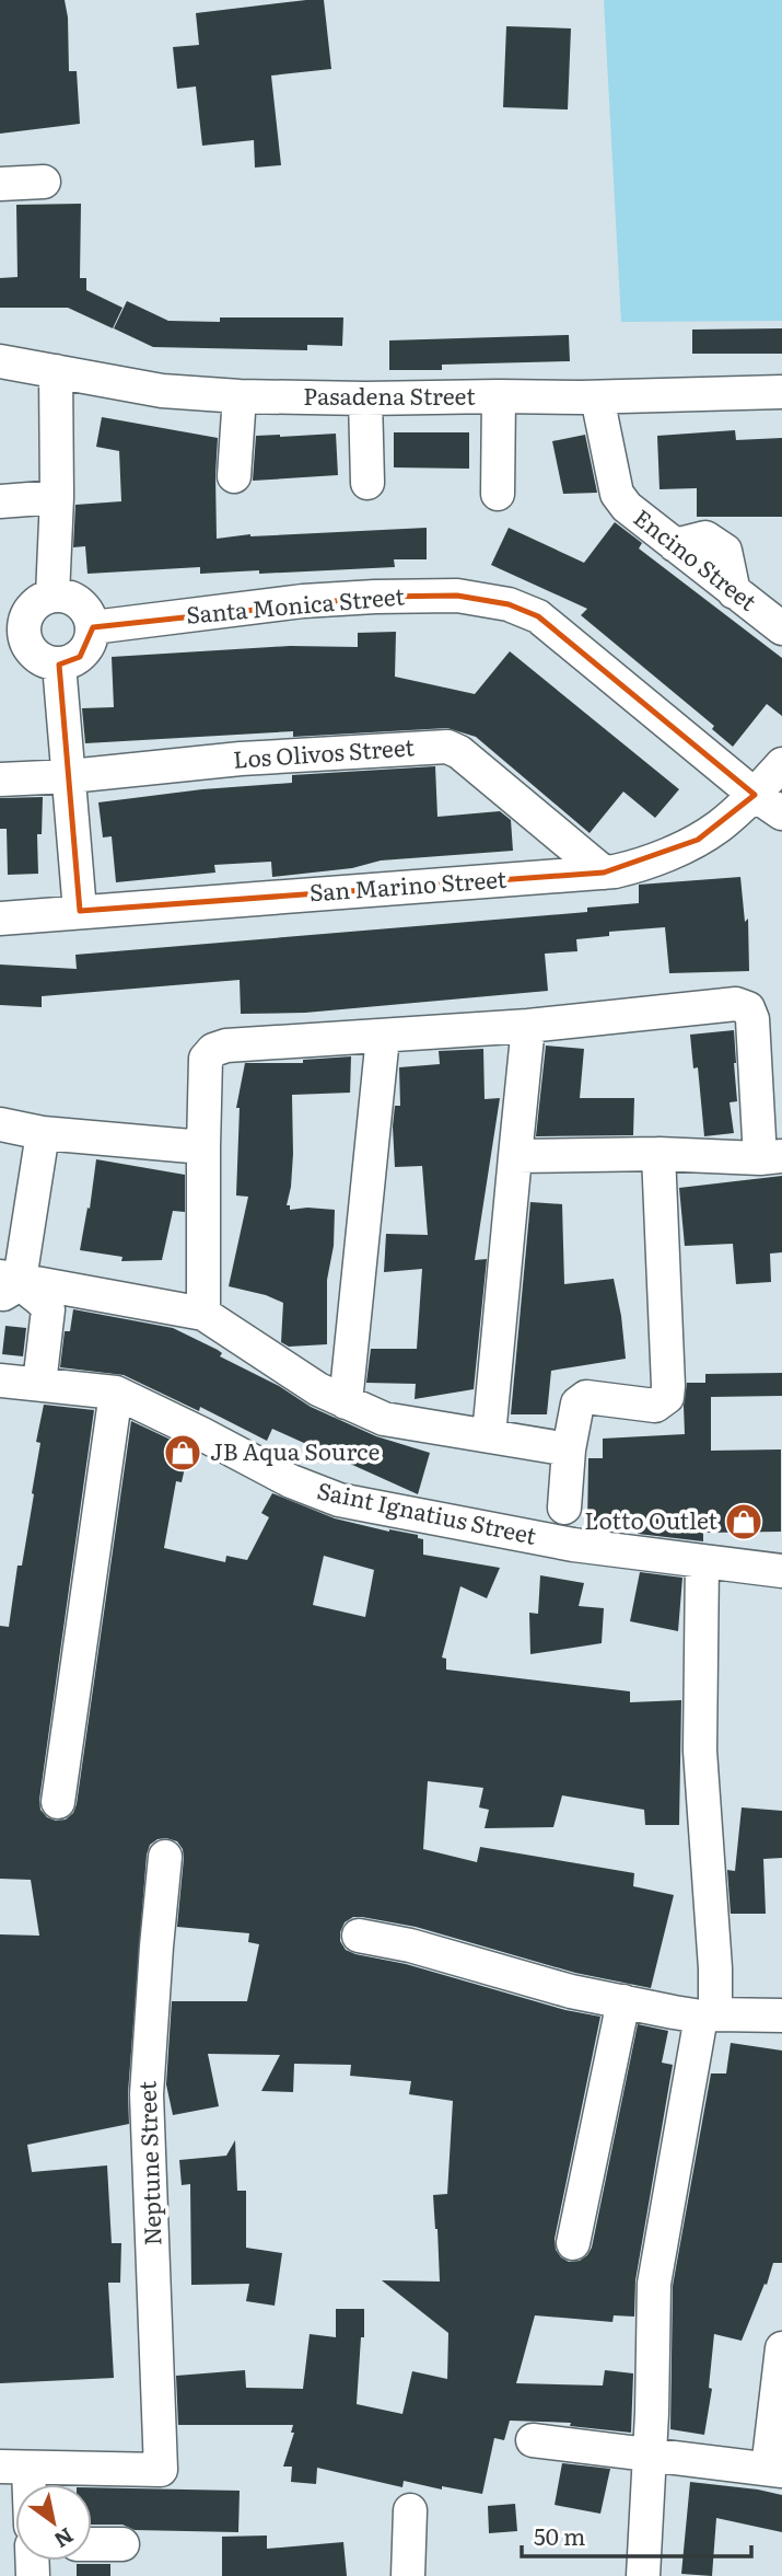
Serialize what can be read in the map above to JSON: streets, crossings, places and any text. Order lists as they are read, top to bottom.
{
  "streets": {
    "street": [
      "Pasadena Street",
      "Encino Street",
      "Santa Monica Street",
      "Los Olivos Street",
      "San Marino Street",
      "Saint Ignatius Street",
      "Neptune Street"
    ]
  },
  "crossings": [
    ["Pasadena Street", "Encino Street"],
    ["Santa Monica Street", "San Marino Street"],
    ["Los Olivos Street", "San Marino Street"]
  ],
  "places": {
    "shop": ["JB Aqua Source", "Lotto Outlet"]
  },
  "scale_bar": "50 m",
  "north": "bottom right"
}
